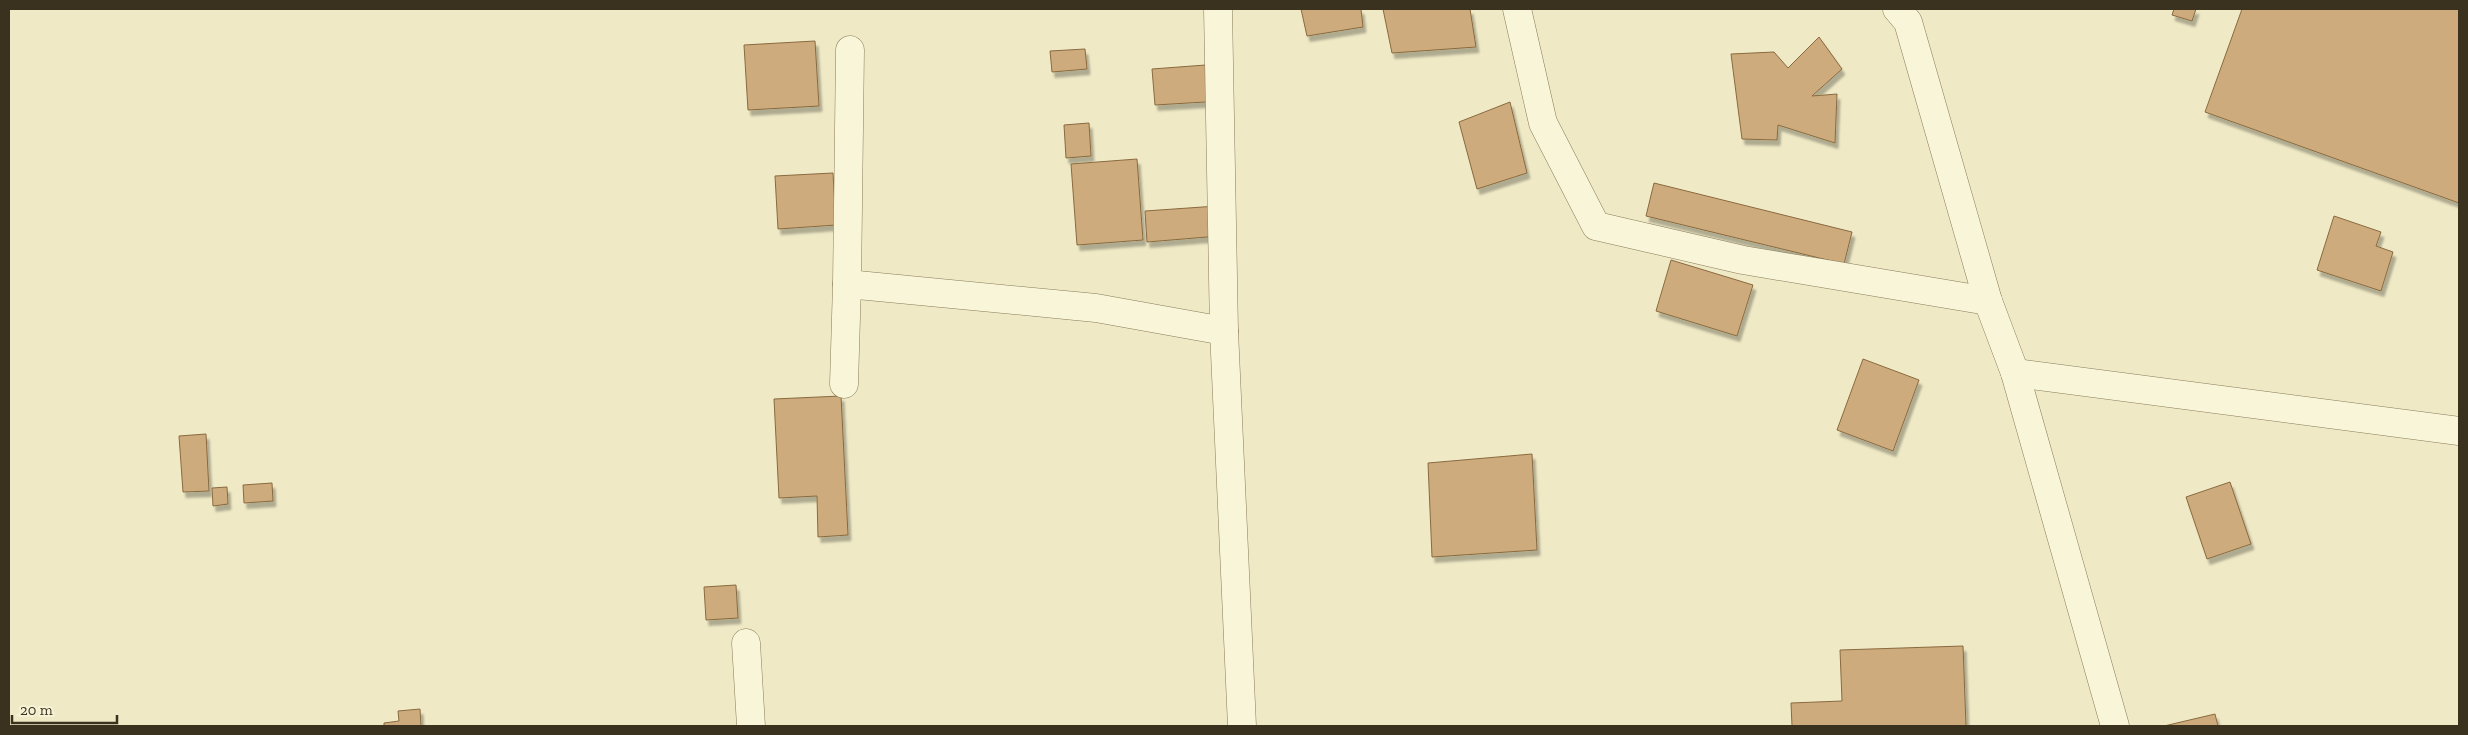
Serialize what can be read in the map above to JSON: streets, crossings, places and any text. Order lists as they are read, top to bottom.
{
  "scale_bar": "20 m"
}
